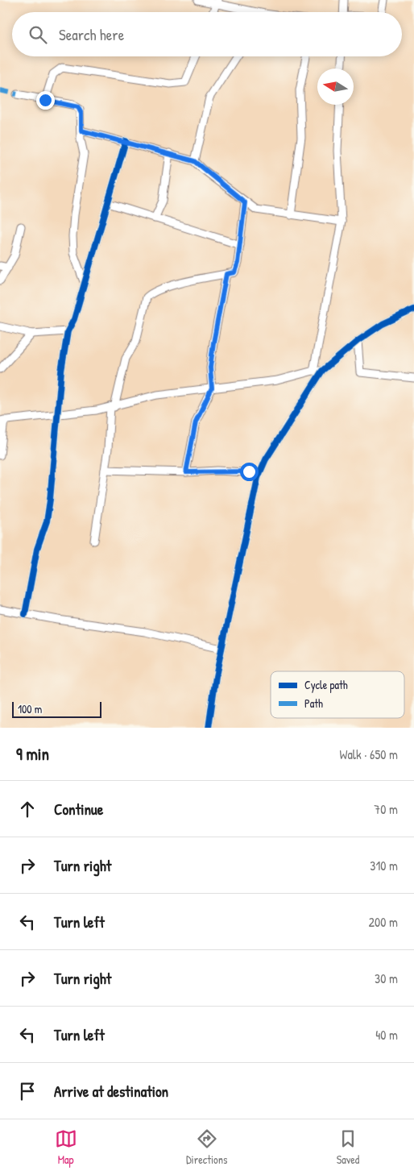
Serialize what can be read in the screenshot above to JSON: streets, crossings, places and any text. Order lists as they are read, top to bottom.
{
  "legend": ["Cycle path", "Path"],
  "scale_bar": "100 m",
  "north": "left",
  "page": {
    "search": "Search here",
    "scale": "100 m",
    "heading": ["9 min", "Walk · 650 m"],
    "list": [
      ["Continue", "70 m"],
      ["Turn right", "310 m"],
      ["Turn left", "200 m"],
      ["Turn right", "30 m"],
      ["Turn left", "40 m"],
      "Arrive at destination"
    ],
    "nav": ["Map", "Directions", "Saved"]
  }
}
